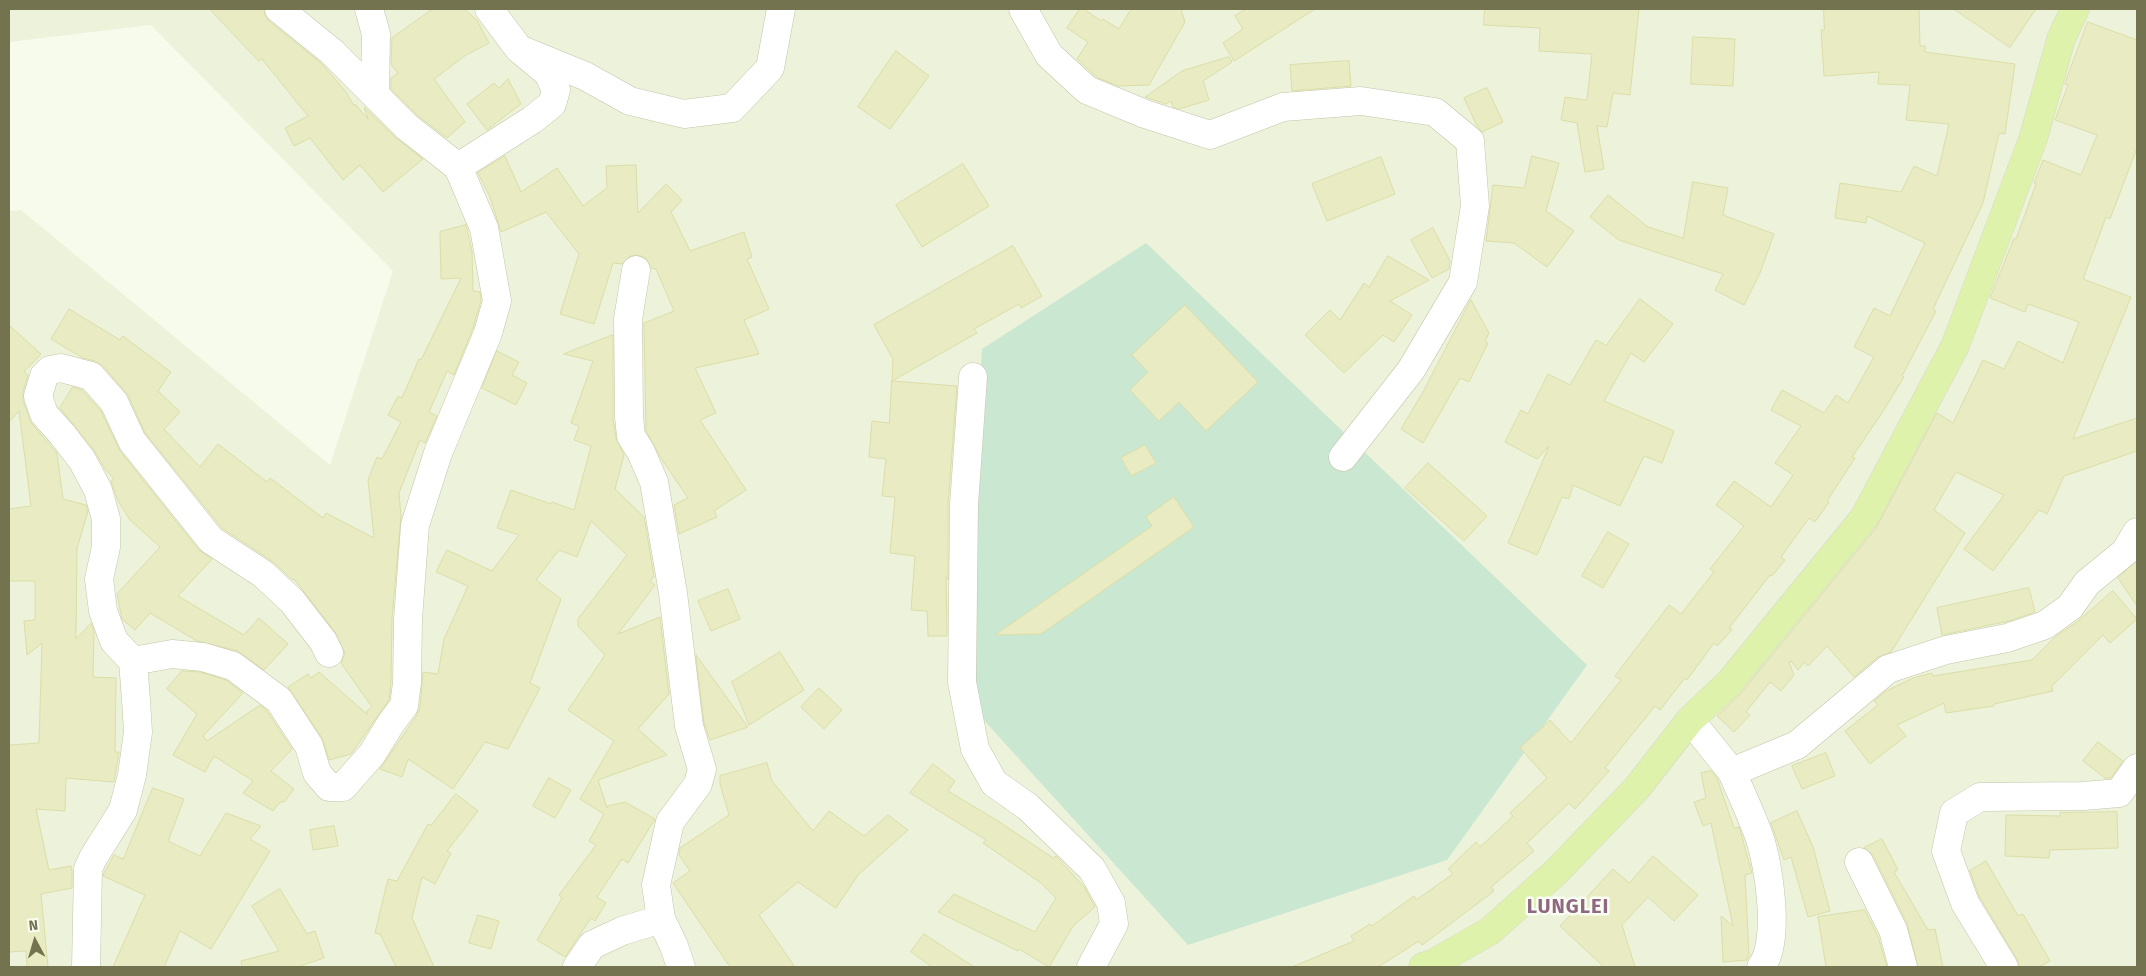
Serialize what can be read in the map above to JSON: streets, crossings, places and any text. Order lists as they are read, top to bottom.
{
  "districts": ["LUNGLEI"],
  "north": "top"
}
